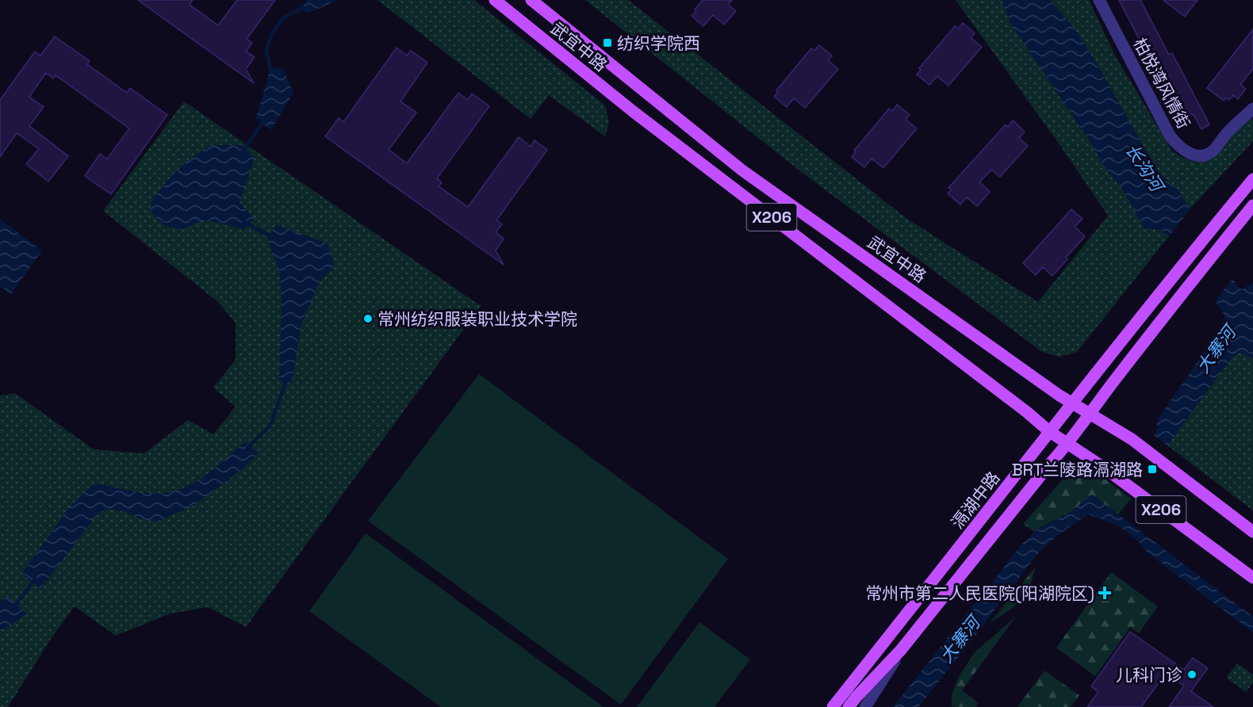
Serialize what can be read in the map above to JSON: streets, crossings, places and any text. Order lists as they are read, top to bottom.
{
  "streets": {
    "main road": ["武宜中路", "X206", "滆湖中路"],
    "street": ["柏悦湾风情街"]
  },
  "crossings": [
    ["武宜中路", "X206"],
    ["武宜中路", "滆湖中路"],
    ["X206", "滆湖中路"]
  ],
  "water": ["长沟河", "大寨河"],
  "places": {
    "transit": ["纺织学院西", "BRT兰陵路滆湖路"],
    "other": ["常州纺织服装职业技术学院", "儿科门诊"],
    "health": ["常州市第二人民医院(阳湖院区)"]
  }
}
